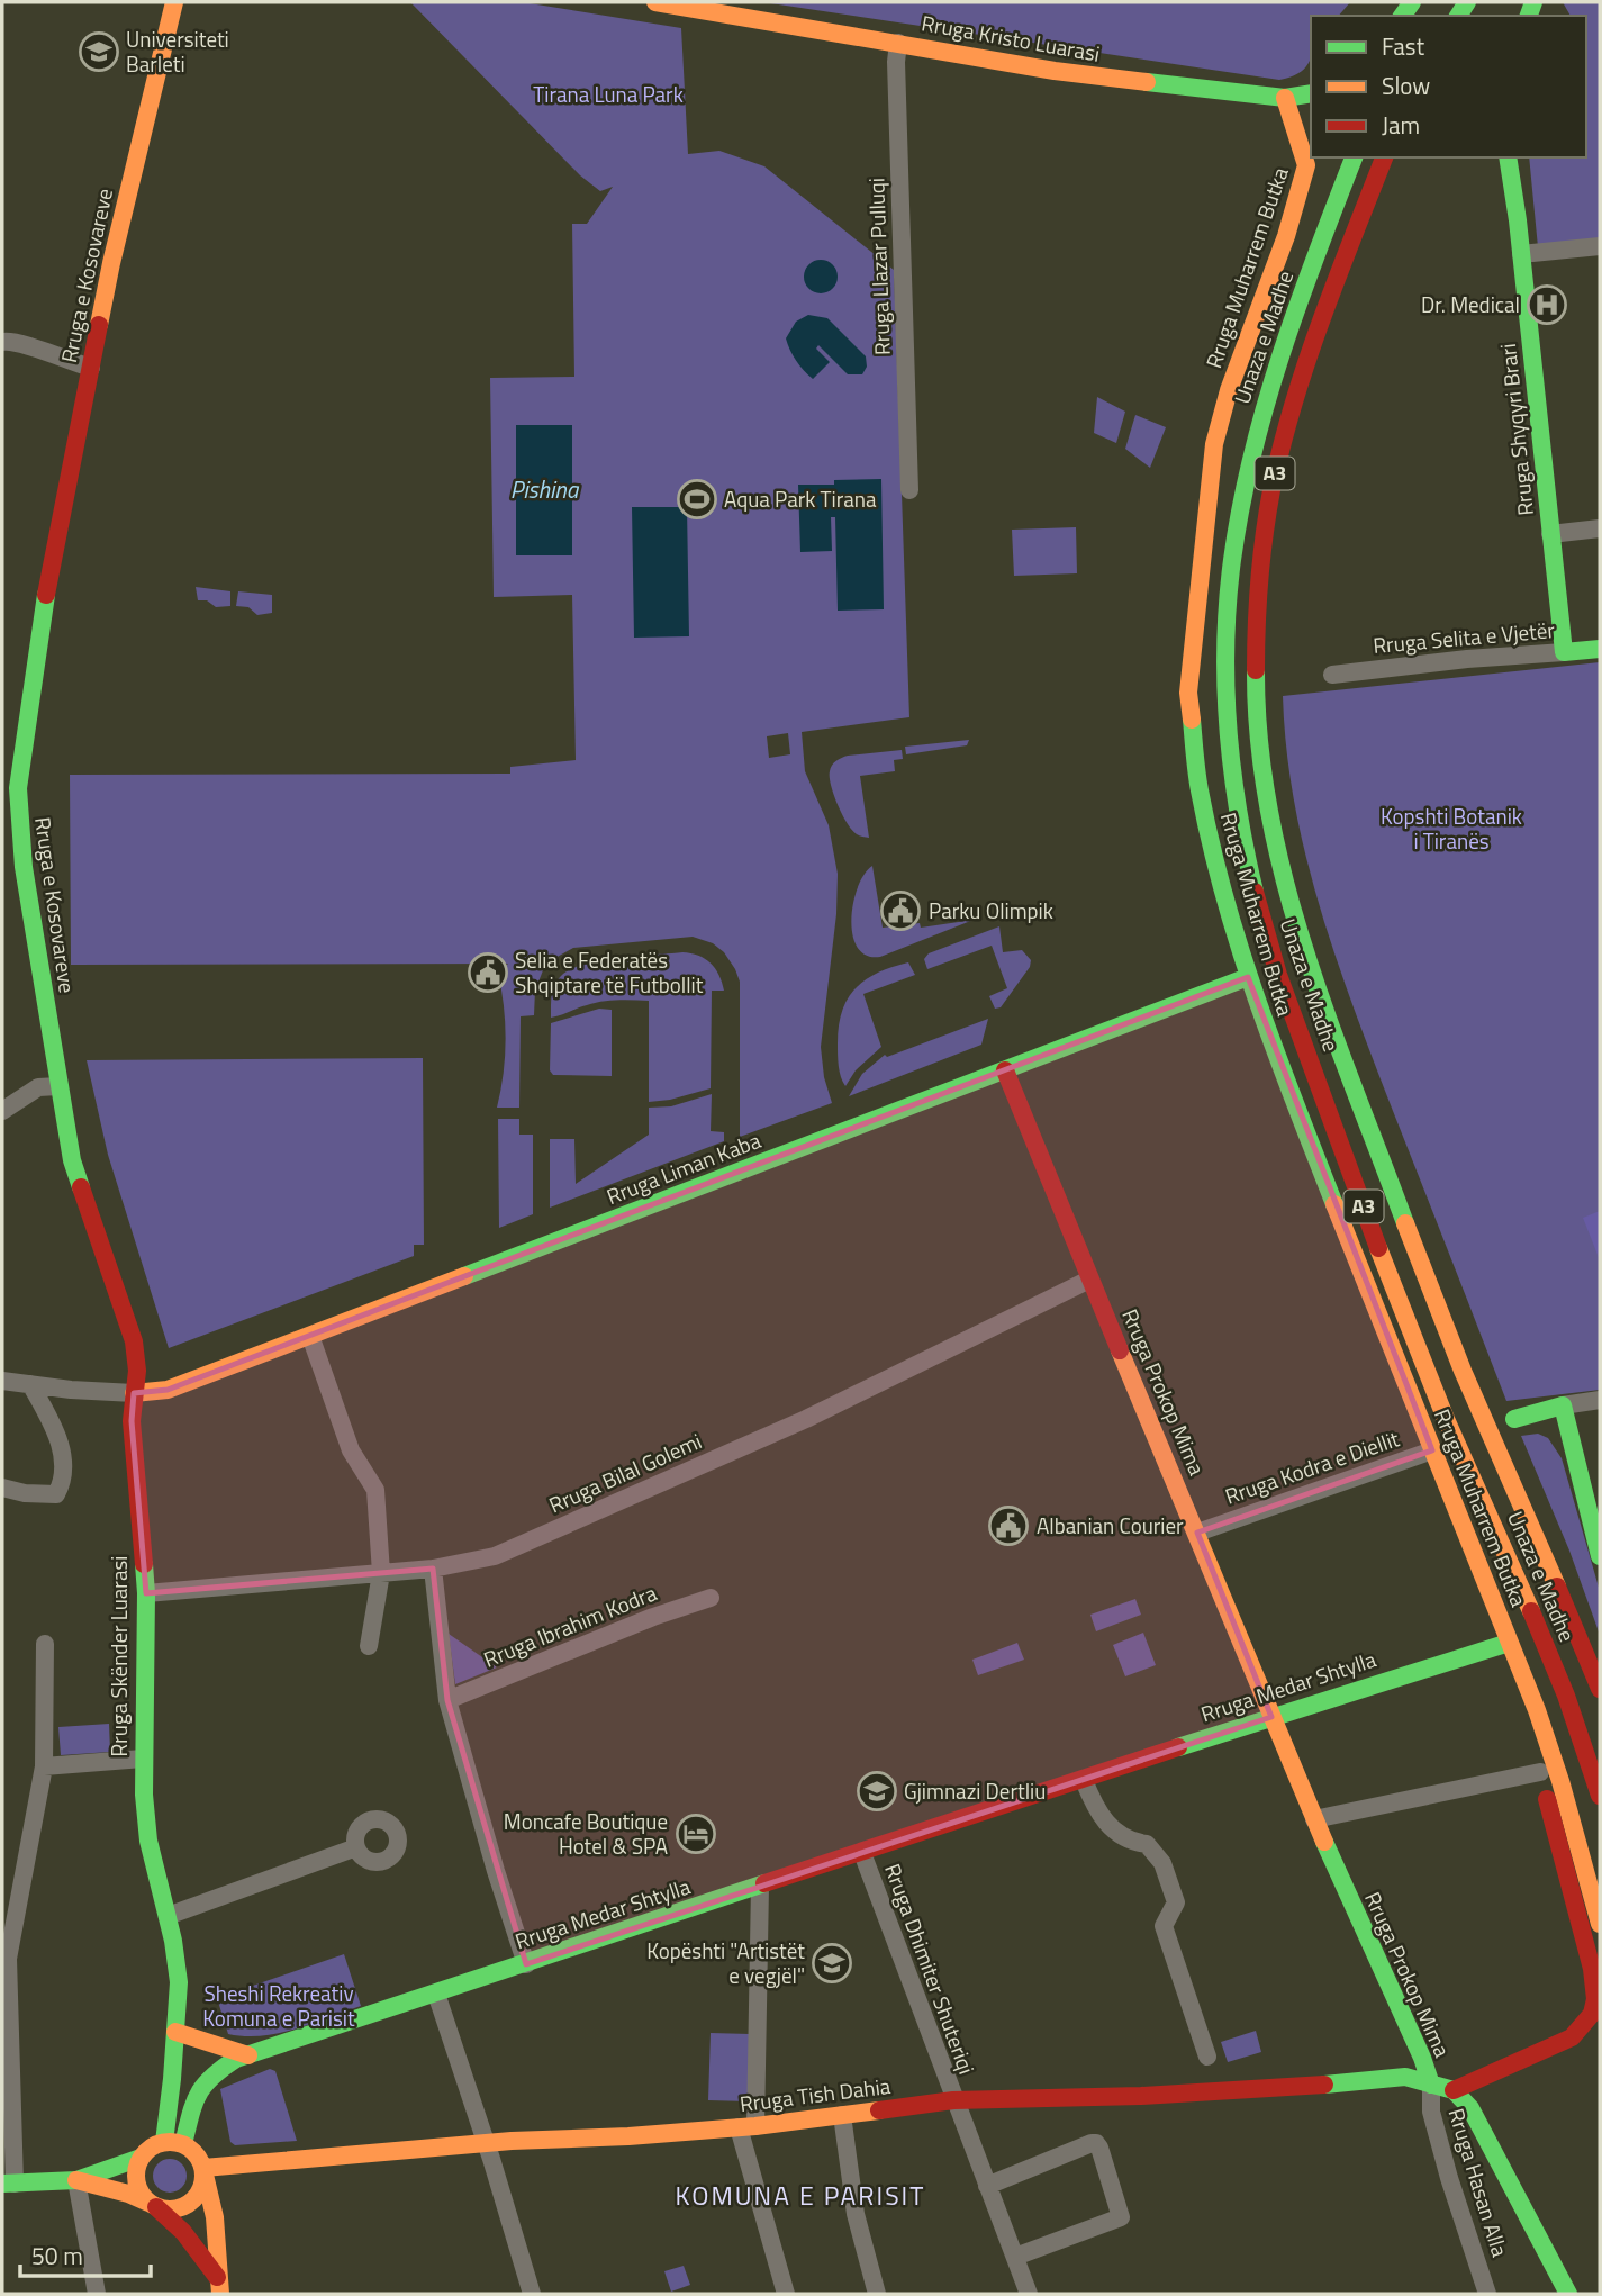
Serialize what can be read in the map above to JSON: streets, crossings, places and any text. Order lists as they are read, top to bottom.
{
  "streets": {
    "main road": [
      "Rruga Kristo Luarasi",
      "Rruga Muharrem Butka",
      "Rruga e Kosovareve",
      "Unaza e Madhe",
      "Rruga Shyqyri Brari",
      "A3",
      "Rruga Selita e Vjetër",
      "Rruga Liman Kaba",
      "Rruga Prokop Mima",
      "Rruga Skënder Luarasi",
      "Rruga Medar Shtylla",
      "Rruga Tish Dahia"
    ],
    "street": [
      "Rruga Llazar Pulluqi",
      "Rruga Kodra e Diellit",
      "Rruga Bilal Golemi",
      "Rruga Ibrahim Kodra",
      "Rruga Dhimiter Shuteriqi",
      "Rruga Hasan Alla"
    ]
  },
  "crossings": [
    ["Rruga Kristo Luarasi", "Rruga Llazar Pulluqi"],
    ["Rruga Kristo Luarasi", "Rruga Muharrem Butka"],
    ["Rruga Muharrem Butka", "Rruga Liman Kaba"],
    ["Rruga Muharrem Butka", "Rruga Kodra e Diellit"],
    ["Rruga Muharrem Butka", "Rruga Medar Shtylla"],
    ["Rruga e Kosovareve", "Rruga Liman Kaba"],
    ["Rruga e Kosovareve", "Rruga Skënder Luarasi"],
    ["Rruga Shyqyri Brari", "Rruga Selita e Vjetër"],
    ["Rruga Liman Kaba", "Rruga Prokop Mima"],
    ["Rruga Liman Kaba", "Rruga Skënder Luarasi"],
    ["Rruga Prokop Mima", "Rruga Kodra e Diellit"],
    ["Rruga Prokop Mima", "Rruga Bilal Golemi"],
    ["Rruga Prokop Mima", "Rruga Medar Shtylla"],
    ["Rruga Prokop Mima", "Rruga Tish Dahia"],
    ["Rruga Prokop Mima", "Rruga Hasan Alla"],
    ["Rruga Bilal Golemi", "Rruga Skënder Luarasi"],
    ["Rruga Skënder Luarasi", "Rruga Medar Shtylla"],
    ["Rruga Skënder Luarasi", "Rruga Tish Dahia"],
    ["Rruga Medar Shtylla", "Rruga Dhimiter Shuteriqi"],
    ["Rruga Medar Shtylla", "Rruga Tish Dahia"],
    ["Rruga Dhimiter Shuteriqi", "Rruga Tish Dahia"],
    ["Rruga Tish Dahia", "Rruga Hasan Alla"]
  ],
  "districts": ["KOMUNA E PARISIT"],
  "water": ["Pishina"],
  "parks": ["Tirana Luna Park", "Kopshti Botanik i Tiranës", "Sheshi Rekreativ Komuna e Parisit"],
  "places": {
    "school or university": ["Universiteti Barleti", "Gjimnazi Dertliu", "Kopështi \"Artistët e vegjël\""],
    "hospital": ["Dr. Medical"],
    "sports": ["Aqua Park Tirana"],
    "public building": ["Parku Olimpik", "Selia e Federatës Shqiptare të Futbollit", "Albanian Courier"],
    "hotel": ["Moncafe Boutique Hotel & SPA"]
  },
  "legend": ["Fast", "Slow", "Jam"],
  "scale_bar": "50 m"
}
